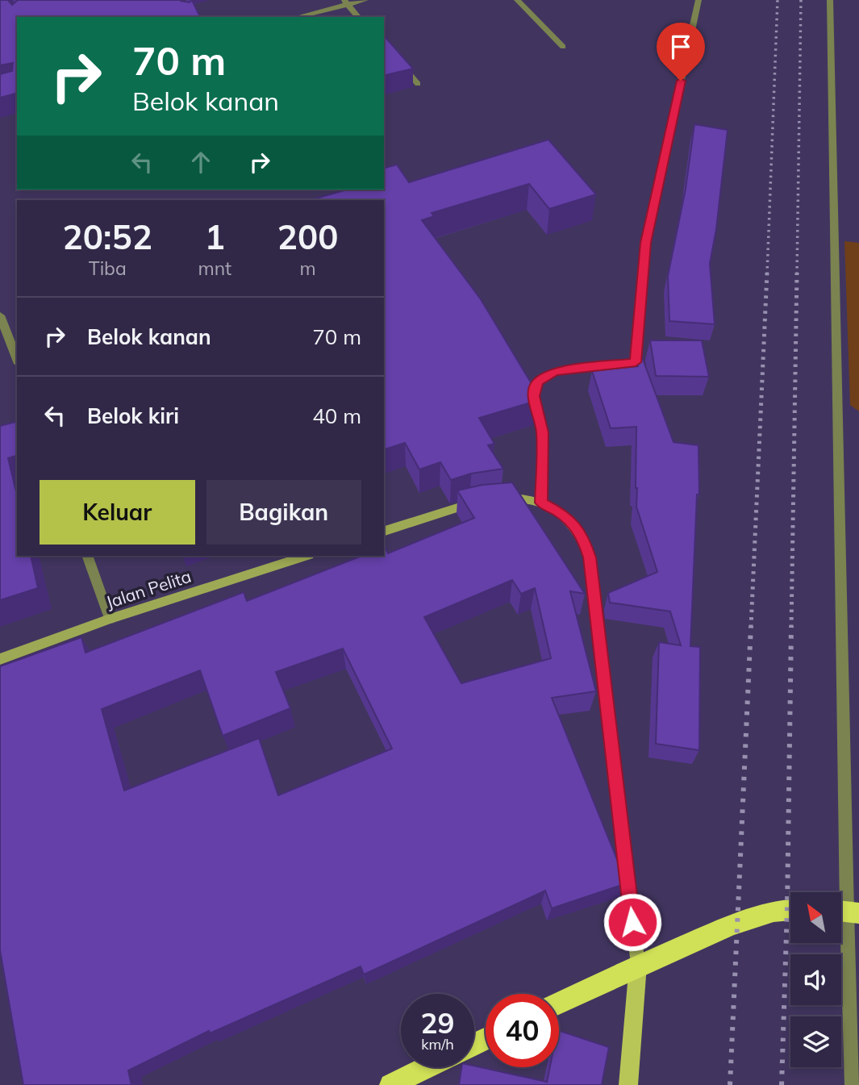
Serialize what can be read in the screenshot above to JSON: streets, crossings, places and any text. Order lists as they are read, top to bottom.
{
  "streets": {
    "street": ["Jalan Pelita"]
  },
  "north": "top left",
  "page": {
    "turn": ["70 m", "Belok kanan"],
    "eta": [
      "20:52",
      "Tiba",
      "1",
      "mnt",
      "200",
      "m"
    ],
    "list": [
      {
        "name": "Belok kanan",
        "value": "70 m"
      },
      {
        "name": "Belok kiri",
        "value": "40 m"
      }
    ],
    "buttons": ["Keluar", "Bagikan"],
    "speed": "29 km/h",
    "limit": "40"
  }
}
